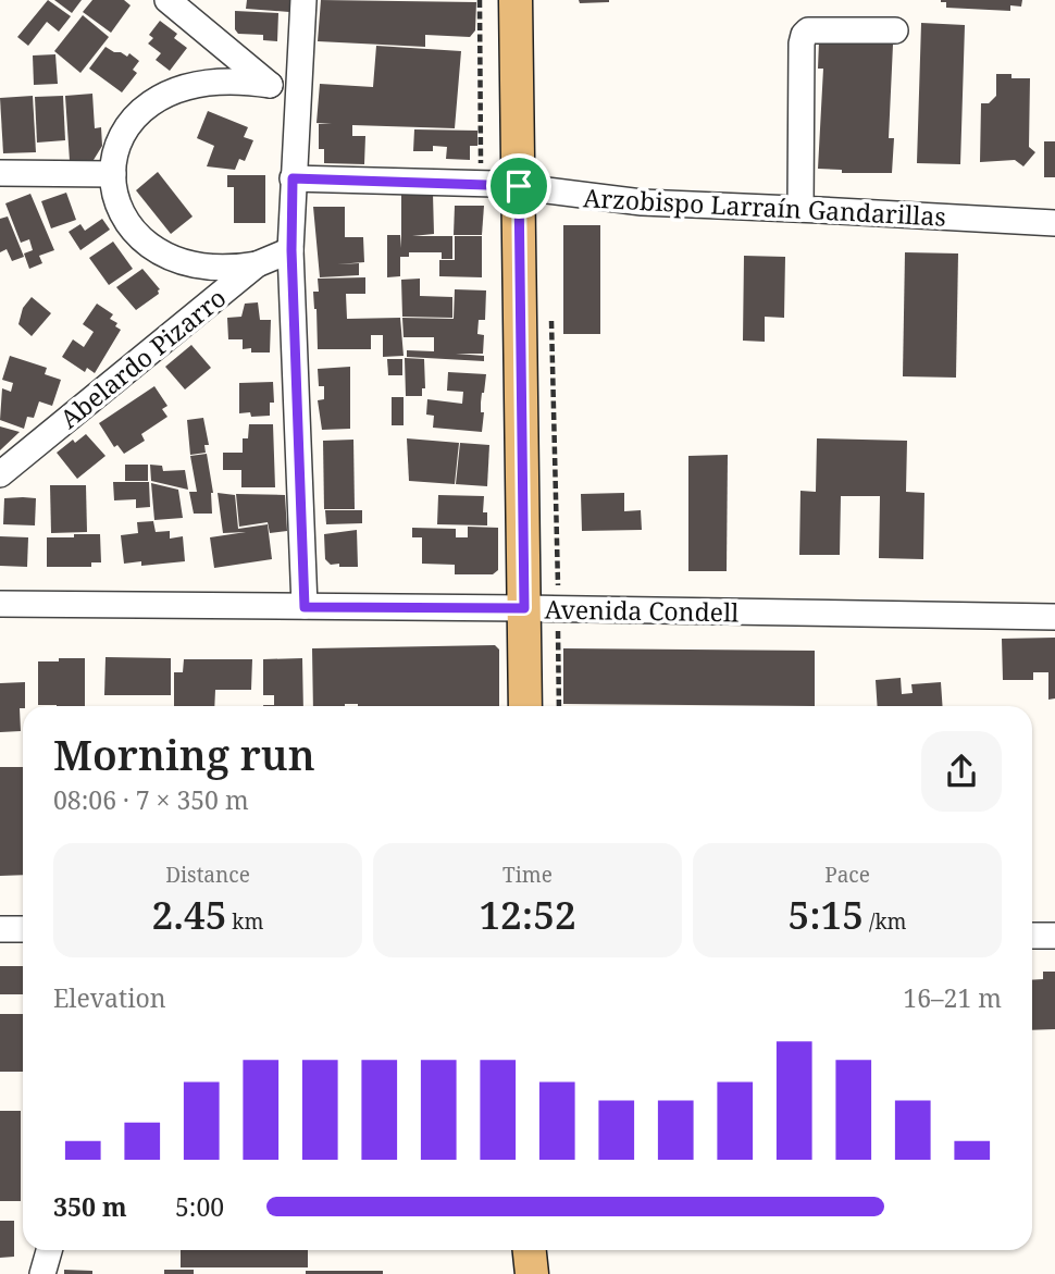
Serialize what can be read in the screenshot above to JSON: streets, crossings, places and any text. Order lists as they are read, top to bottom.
{
  "streets": {
    "street": ["Arzobispo Larraín Gandarillas", "Abelardo Pizarro", "Avenida Condell"]
  },
  "crossings": [
    ["Arzobispo Larraín Gandarillas", "Abelardo Pizarro"]
  ],
  "page": {
    "heading": ["Morning run", "08:06 · 7 × 350 m"],
    "stats": [
      ["Distance", "2.45 km"],
      ["Time", "12:52"],
      ["Pace", "5:15 /km"]
    ],
    "chart": ["Elevation", "16–21 m"],
    "list": [
      {
        "name": "350 m",
        "note": "5:00"
      }
    ]
  }
}
